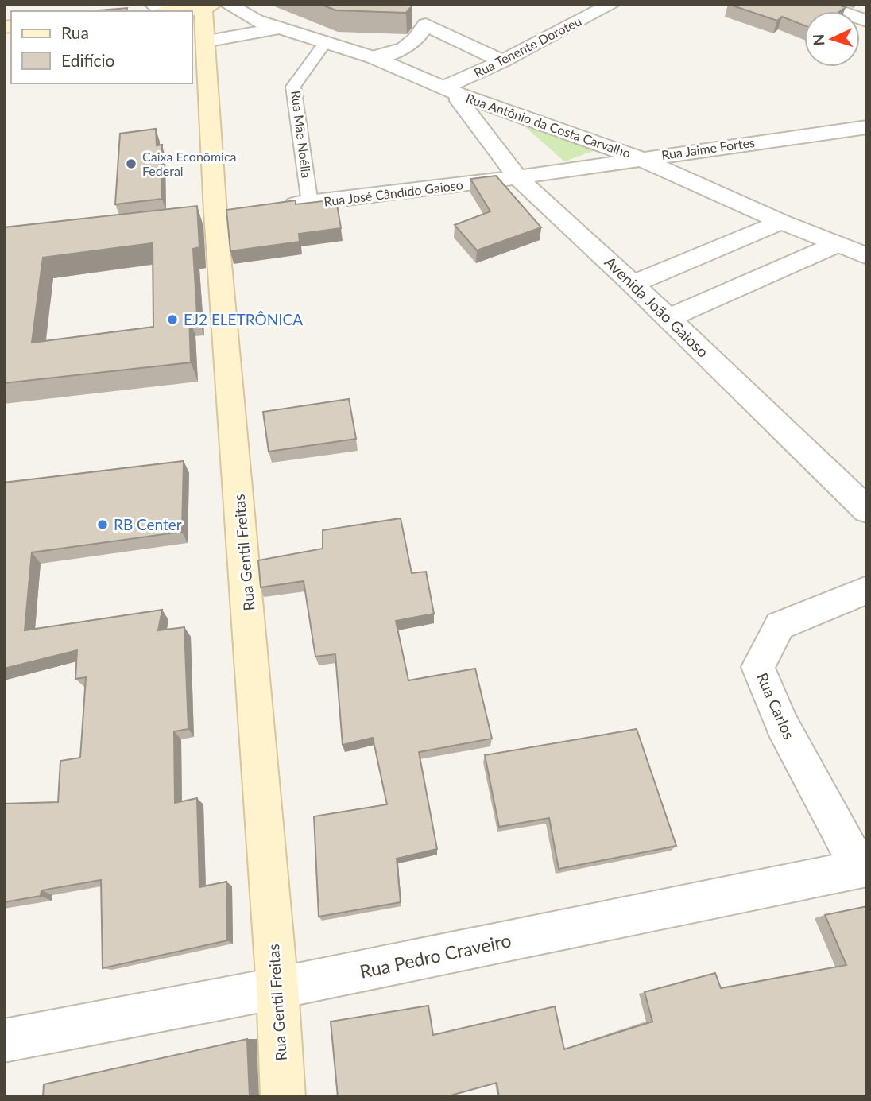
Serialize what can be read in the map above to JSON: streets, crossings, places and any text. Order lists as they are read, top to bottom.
{
  "streets": {
    "main road": ["Rua Gentil Freitas"],
    "street": [
      "Rua Tenente Doroteu",
      "Rua Antônio da Costa Carvalho",
      "Rua Jaime Fortes",
      "Rua José Cândido Gaioso",
      "Avenida João Gaioso",
      "Rua Carlos",
      "Rua Pedro Craveiro"
    ],
    "lane": ["Rua Mãe Noélia"]
  },
  "crossings": [
    ["Rua Tenente Doroteu", "Rua Antônio da Costa Carvalho"],
    ["Rua Tenente Doroteu", "Avenida João Gaioso"],
    ["Rua Antônio da Costa Carvalho", "Rua Mãe Noélia"],
    ["Rua Antônio da Costa Carvalho", "Rua Jaime Fortes"],
    ["Rua Antônio da Costa Carvalho", "Avenida João Gaioso"],
    ["Rua Antônio da Costa Carvalho", "Rua Gentil Freitas"],
    ["Rua Mãe Noélia", "Rua José Cândido Gaioso"],
    ["Rua Jaime Fortes", "Rua José Cândido Gaioso"],
    ["Rua Jaime Fortes", "Avenida João Gaioso"],
    ["Rua José Cândido Gaioso", "Avenida João Gaioso"],
    ["Rua Gentil Freitas", "Rua Pedro Craveiro"],
    ["Rua Carlos", "Rua Pedro Craveiro"]
  ],
  "places": ["Caixa Econômica Federal", "EJ2 ELETRÔNICA", "RB Center"],
  "legend": ["Rua", "Edifício"],
  "north": "left"
}
